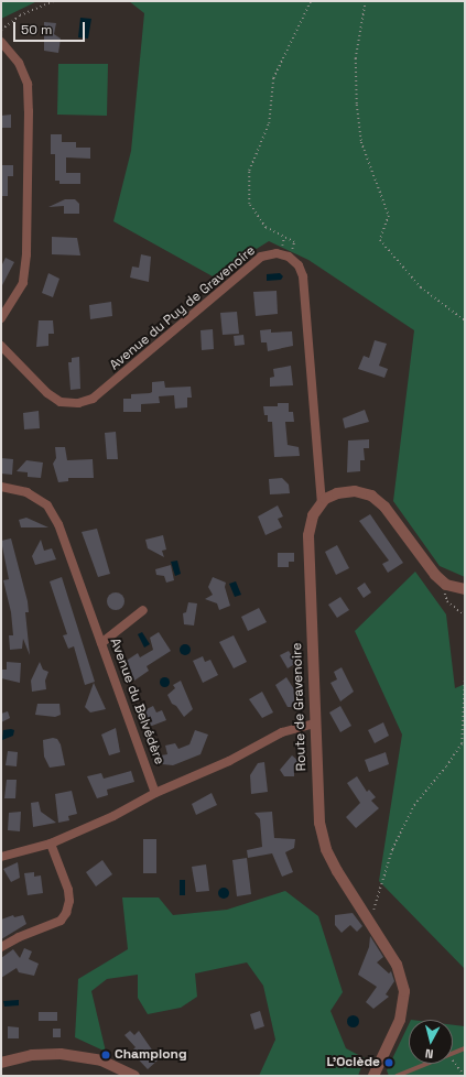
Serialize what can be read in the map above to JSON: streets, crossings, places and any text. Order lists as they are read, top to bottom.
{
  "streets": {
    "street": ["Avenue du Puy de Gravenoire", "Avenue du Belvédère", "Route de Gravenoire"]
  },
  "places": ["Champlong", "L'Oclède"],
  "scale_bar": "50 m",
  "north": "bottom"
}
